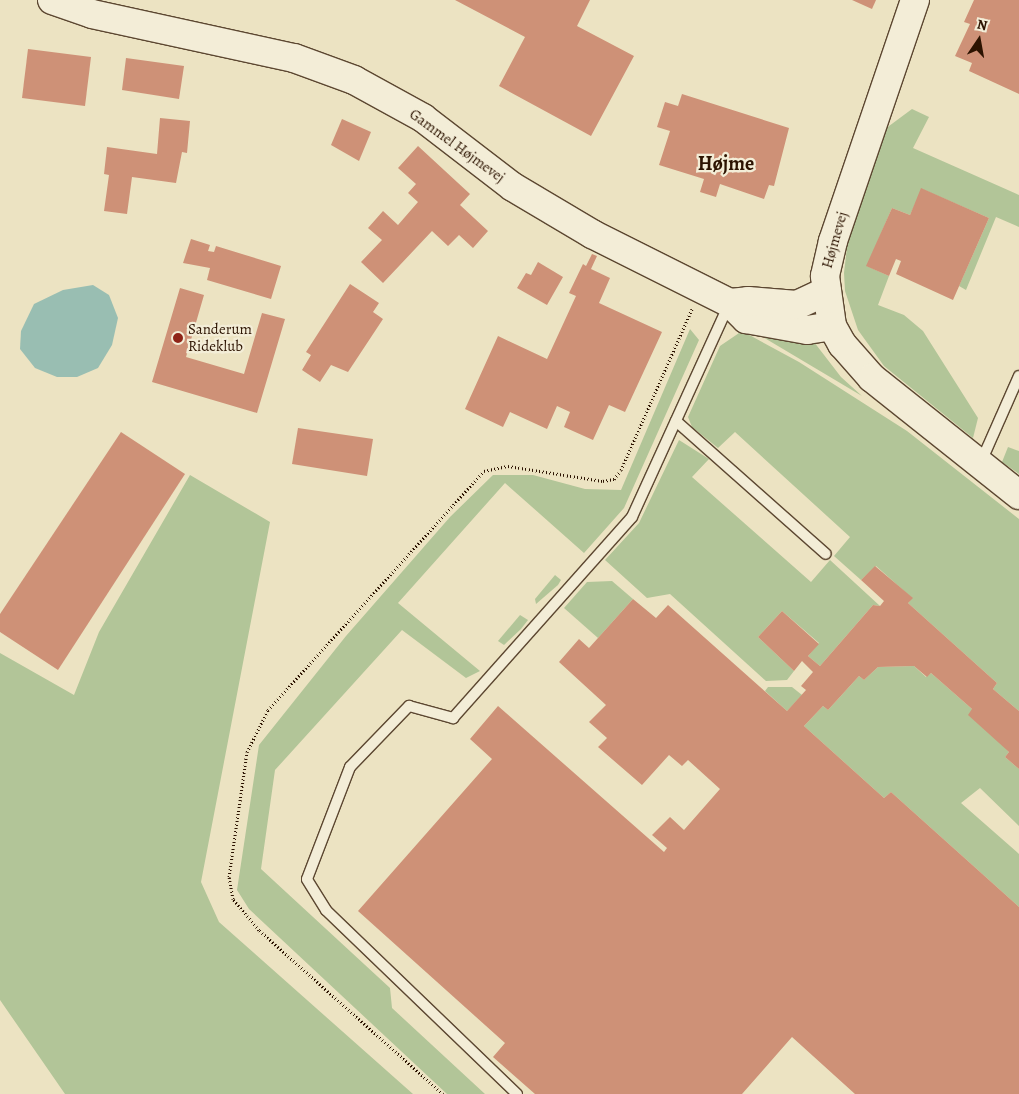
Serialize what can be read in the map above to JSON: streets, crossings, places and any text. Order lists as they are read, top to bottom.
{
  "streets": {
    "street": ["Gammel Højmevej", "Højmevej"]
  },
  "crossings": [
    ["Gammel Højmevej", "Højmevej"]
  ],
  "districts": ["Højme"],
  "places": ["Sanderum Rideklub"],
  "north": "top"
}
